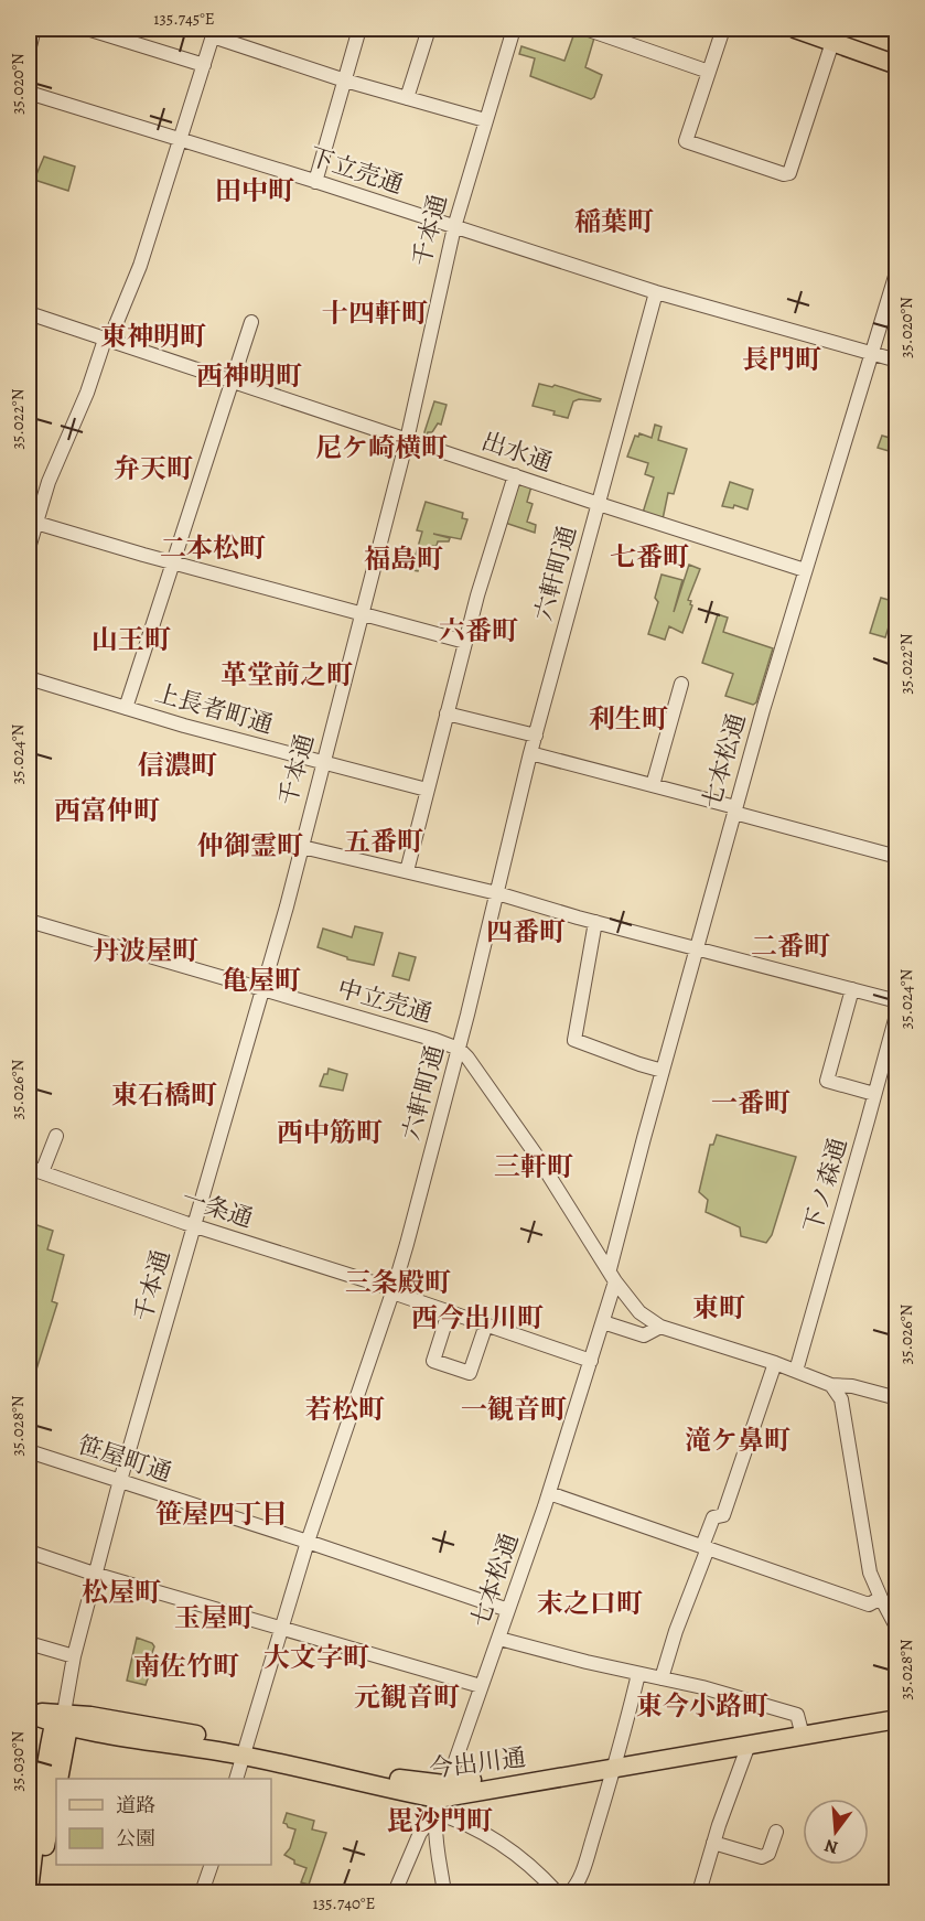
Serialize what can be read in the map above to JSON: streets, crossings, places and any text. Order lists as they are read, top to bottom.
{
  "streets": {
    "main road": ["千本通", "今出川通"],
    "street": [
      "下立売通",
      "出水通",
      "六軒町通",
      "上長者町通",
      "七本松通",
      "中立売通",
      "下ノ森通",
      "一条通",
      "笹屋町通"
    ]
  },
  "crossings": [
    ["下立売通", "千本通"],
    ["下立売通", "六軒町通"],
    ["下立売通", "七本松通"],
    ["千本通", "出水通"],
    ["千本通", "上長者町通"],
    ["千本通", "中立売通"],
    ["千本通", "一条通"],
    ["千本通", "笹屋町通"],
    ["千本通", "今出川通"],
    ["出水通", "六軒町通"],
    ["出水通", "七本松通"],
    ["六軒町通", "中立売通"],
    ["六軒町通", "一条通"],
    ["六軒町通", "笹屋町通"],
    ["六軒町通", "今出川通"],
    ["七本松通", "一条通"],
    ["七本松通", "笹屋町通"],
    ["七本松通", "今出川通"]
  ],
  "districts": [
    "田中町",
    "稲葉町",
    "十四軒町",
    "東神明町",
    "長門町",
    "西神明町",
    "尼ケ崎横町",
    "弁天町",
    "二本松町",
    "七番町",
    "福島町",
    "六番町",
    "山王町",
    "革堂前之町",
    "利生町",
    "信濃町",
    "西富仲町",
    "五番町",
    "仲御霊町",
    "四番町",
    "二番町",
    "丹波屋町",
    "亀屋町",
    "東石橋町",
    "一番町",
    "西中筋町",
    "三軒町",
    "三条殿町",
    "東町",
    "西今出川町",
    "若松町",
    "一観音町",
    "滝ケ鼻町",
    "笹屋四丁目",
    "松屋町",
    "末之口町",
    "玉屋町",
    "大文字町",
    "南佐竹町",
    "元観音町",
    "東今小路町",
    "毘沙門町"
  ],
  "legend": ["道路", "公園"],
  "north": "bottom",
  "coordinates": [
    "135.745°E",
    "35.020°N",
    "35.022°N",
    "35.024°N",
    "35.026°N",
    "35.028°N",
    "35.030°N",
    "135.740°E"
  ]
}
